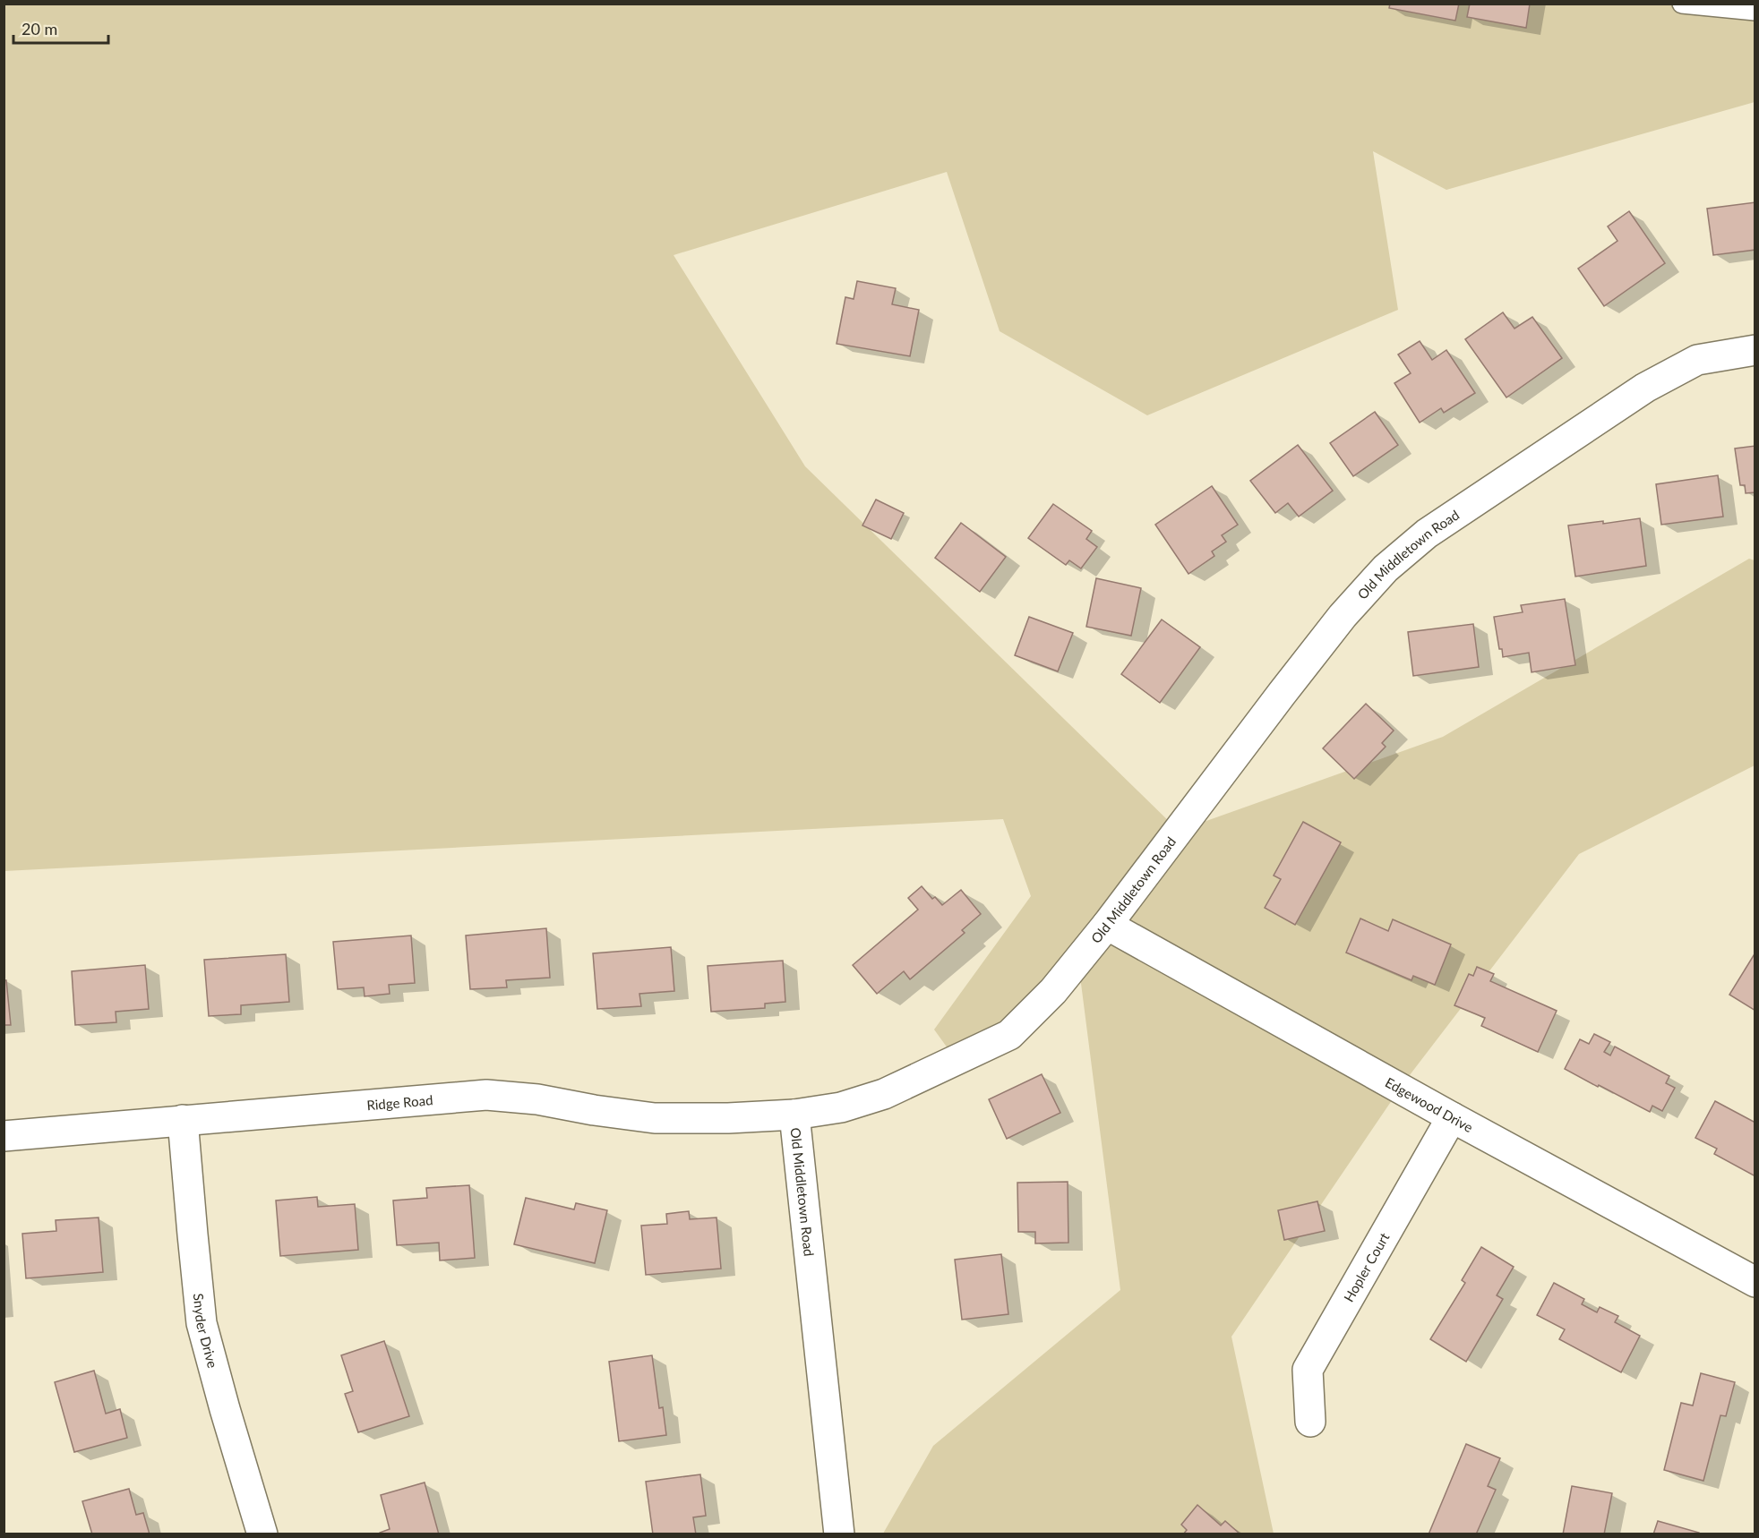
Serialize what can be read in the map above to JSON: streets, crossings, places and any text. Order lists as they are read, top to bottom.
{
  "streets": {
    "street": [
      "Old Middletown Road",
      "Ridge Road",
      "Edgewood Drive",
      "Hopler Court",
      "Snyder Drive"
    ]
  },
  "crossings": [
    ["Old Middletown Road", "Ridge Road"],
    ["Old Middletown Road", "Edgewood Drive"],
    ["Ridge Road", "Snyder Drive"],
    ["Edgewood Drive", "Hopler Court"]
  ],
  "scale_bar": "20 m"
}
